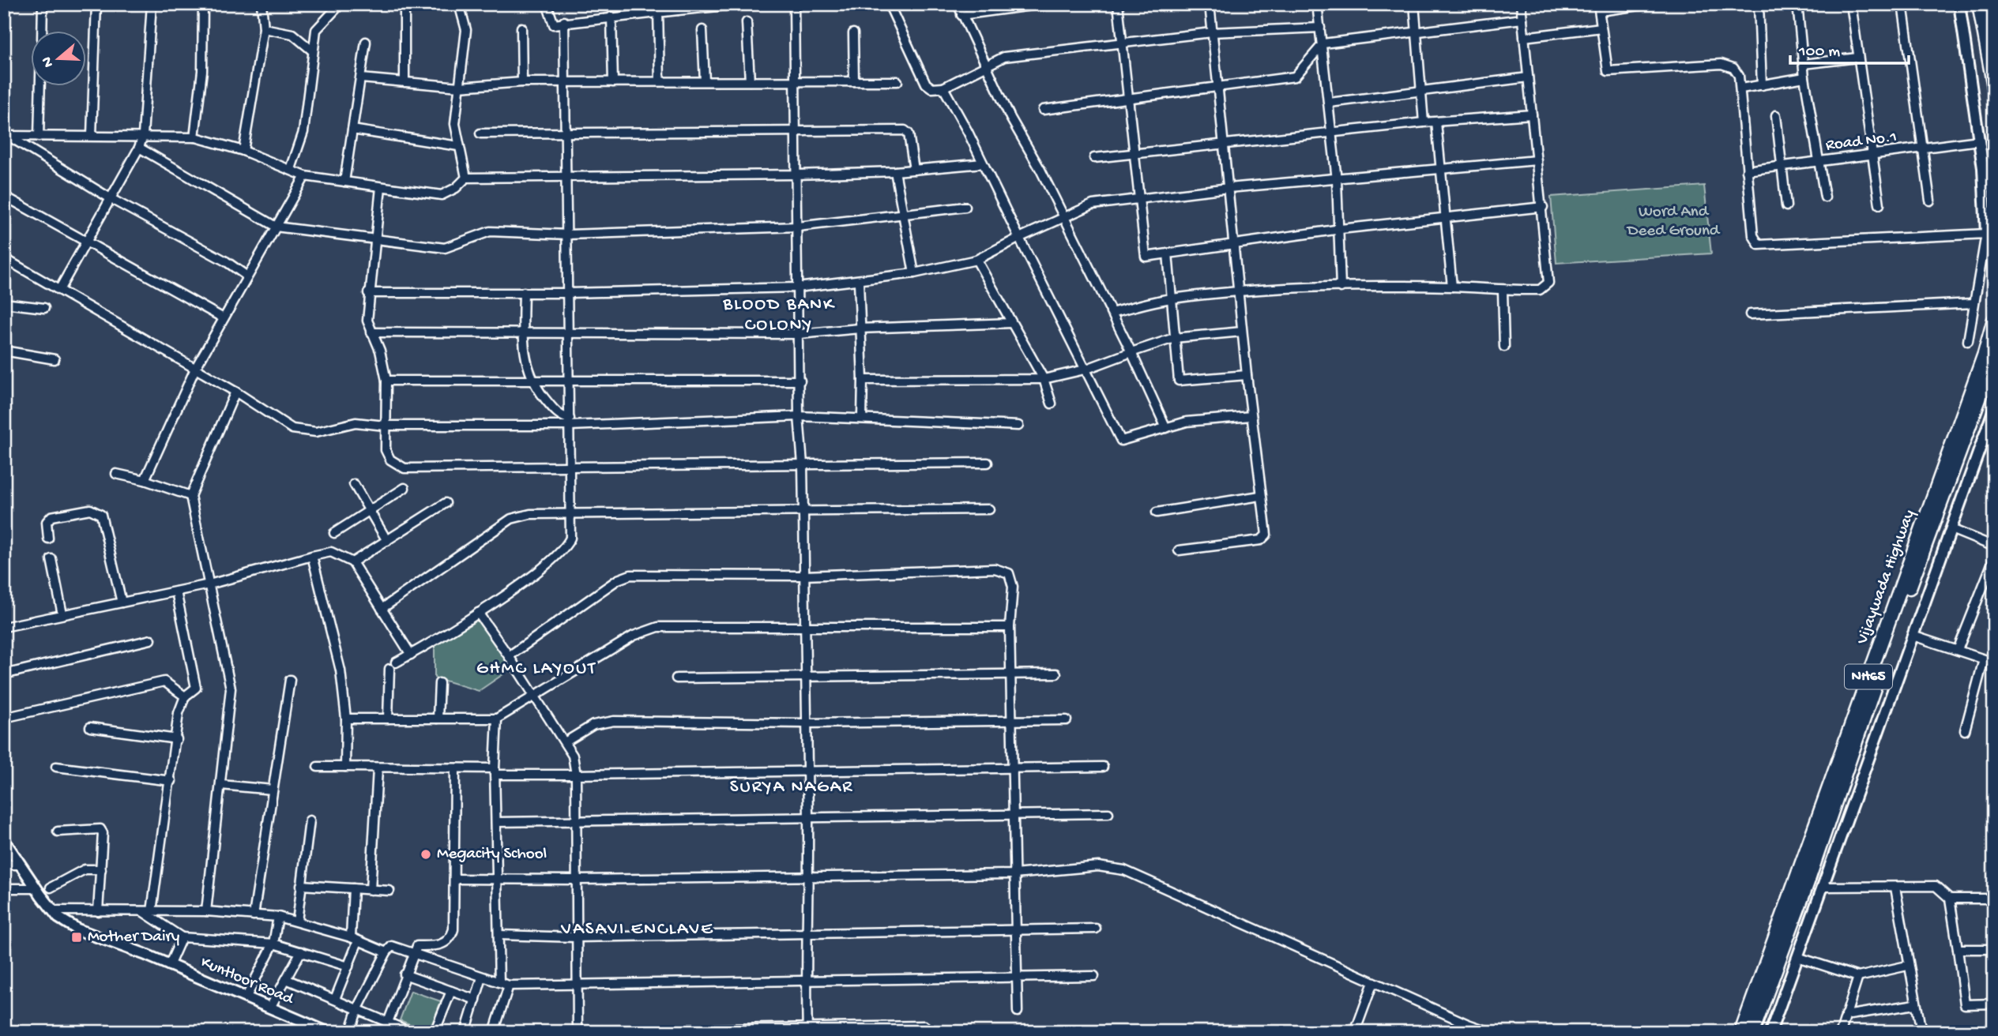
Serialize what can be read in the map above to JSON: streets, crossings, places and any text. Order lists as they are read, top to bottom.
{
  "streets": {
    "highway": ["Vijaywada Highway", "NH65"],
    "street": ["Road No.1", "Kuntloor Road"]
  },
  "districts": [
    "BLOOD BANK COLONY",
    "GHMC LAYOUT",
    "SURYA NAGAR",
    "VASAVI ENCLAVE"
  ],
  "parks": ["Word And Deed Ground"],
  "places": {
    "other": ["Megacity School"],
    "transit": ["Mother Dairy"]
  },
  "scale_bar": "100 m",
  "north": "left"
}
